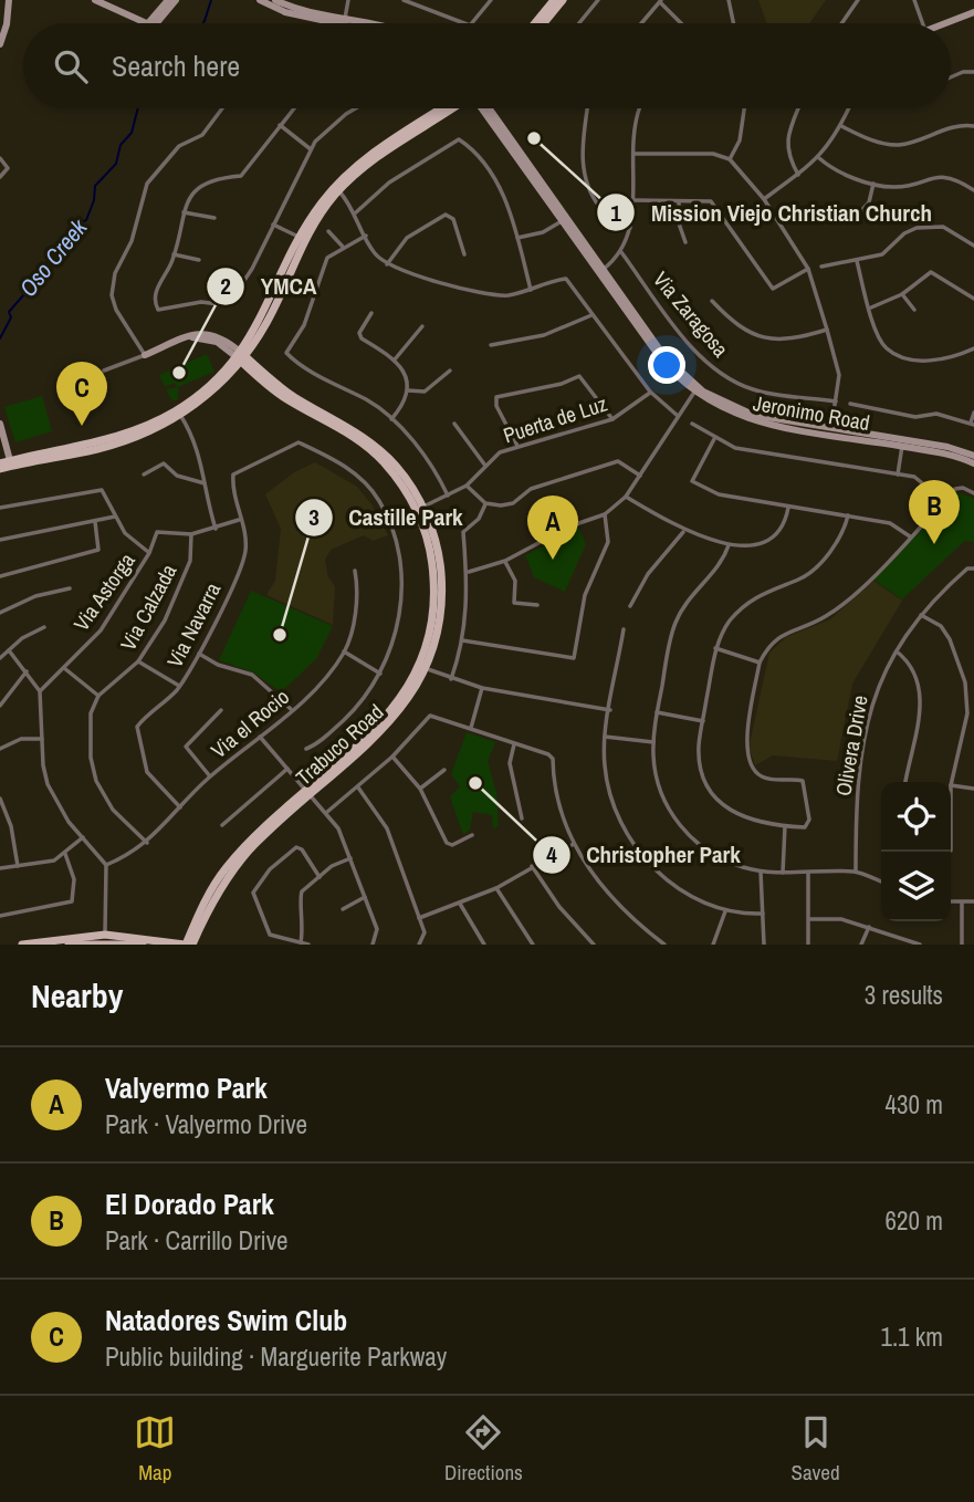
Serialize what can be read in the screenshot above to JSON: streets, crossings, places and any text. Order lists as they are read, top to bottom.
{
  "streets": {
    "main road": ["Jeronimo Road", "Trabuco Road"],
    "street": [
      "Via Zaragosa",
      "Puerta de Luz",
      "Via Astorga",
      "Via Calzada",
      "Via Navarra",
      "Via el Rocio",
      "Olivera Drive"
    ]
  },
  "crossings": [
    ["Puerta de Luz", "Via Navarra"],
    ["Puerta de Luz", "Trabuco Road"],
    ["Via Astorga", "Via Calzada"],
    ["Via Astorga", "Via Navarra"],
    ["Via Navarra", "Via el Rocio"]
  ],
  "water": ["Oso Creek"],
  "places": [
    "Mission Viejo Christian Church",
    "YMCA",
    "Castille Park",
    "Christopher Park"
  ],
  "page": {
    "search": "Search here",
    "pins": ["C", "B", "A"],
    "heading": ["Nearby", "3 results"],
    "list": [
      {
        "mark": "A",
        "name": "Valyermo Park",
        "note": "Park · Valyermo Drive",
        "value": "430 m"
      },
      {
        "mark": "B",
        "name": "El Dorado Park",
        "note": "Park · Carrillo Drive",
        "value": "620 m"
      },
      {
        "mark": "C",
        "name": "Natadores Swim Club",
        "note": "Public building · Marguerite Parkway",
        "value": "1.1 km"
      }
    ],
    "nav": ["Map", "Directions", "Saved"]
  }
}
